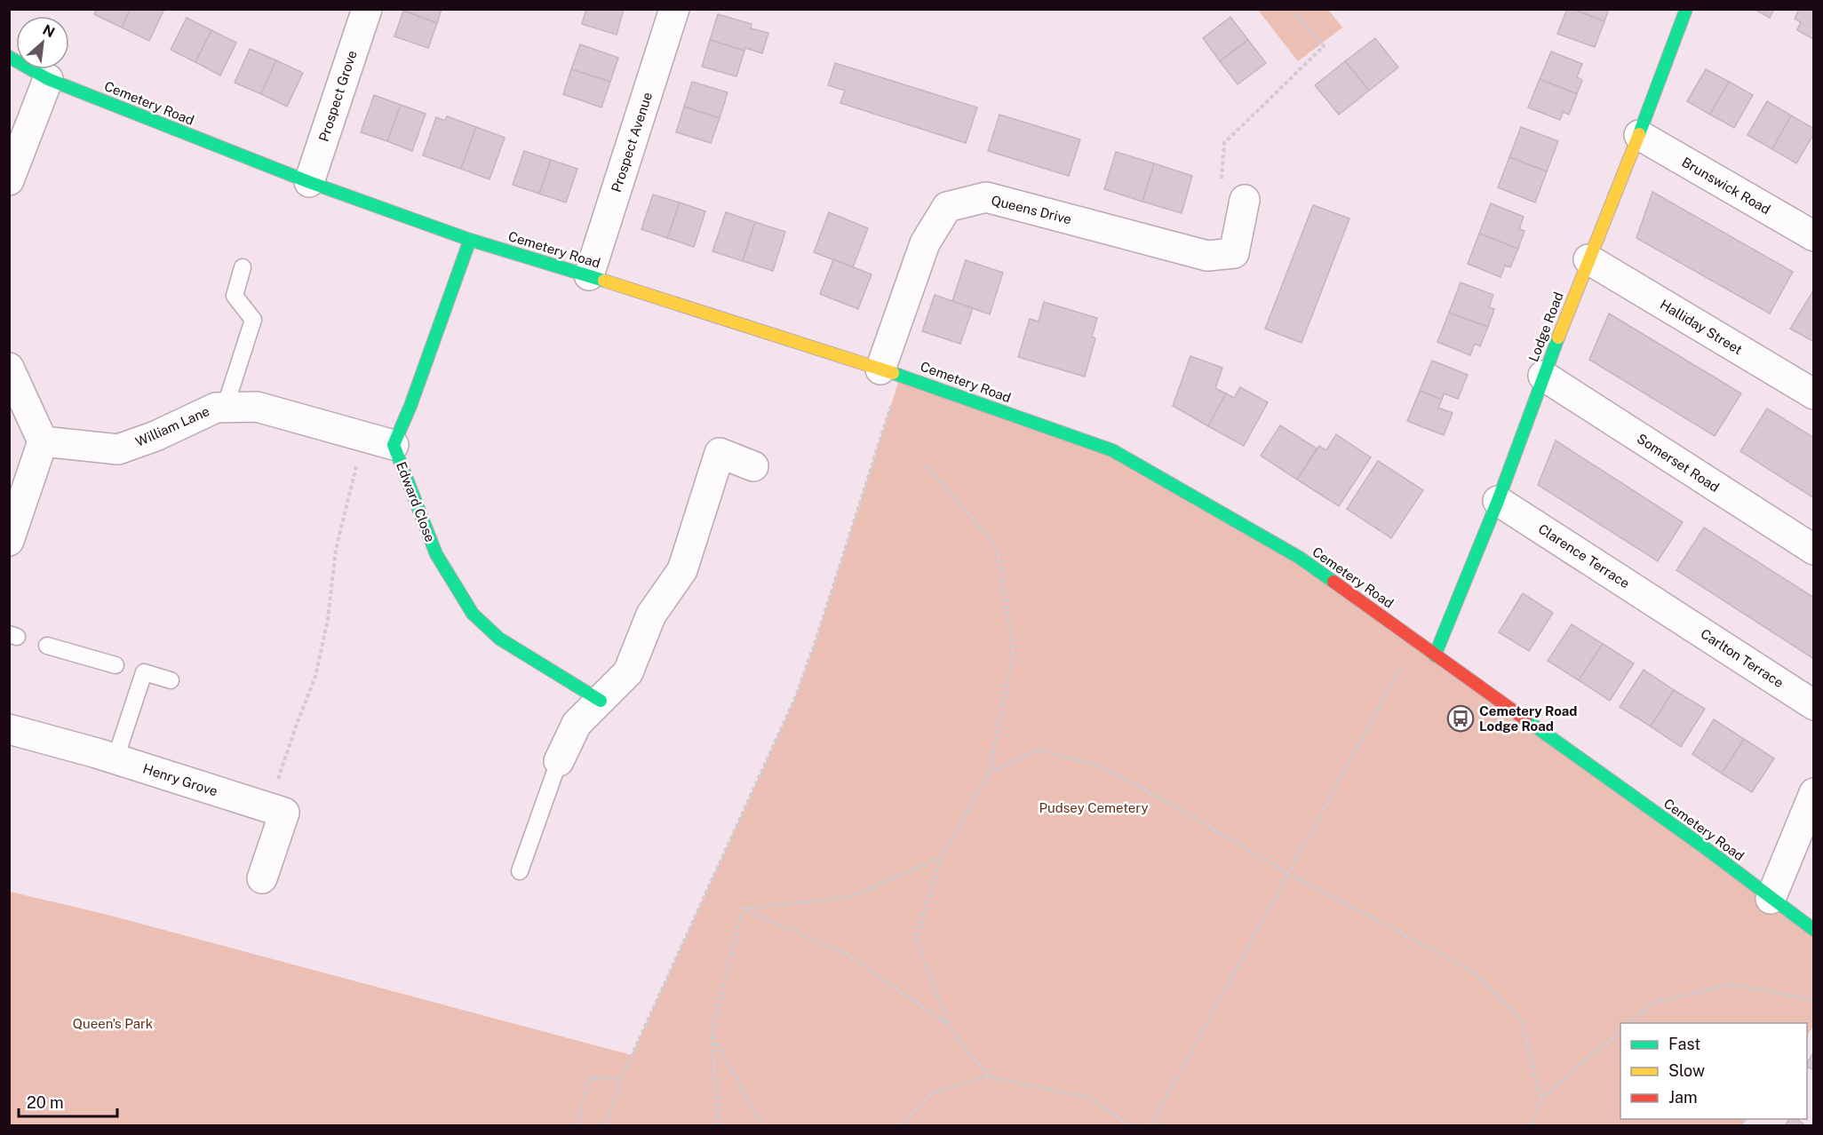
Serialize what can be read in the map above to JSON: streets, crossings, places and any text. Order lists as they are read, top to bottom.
{
  "streets": {
    "street": [
      "Prospect Grove",
      "Cemetery Road",
      "Prospect Avenue",
      "Brunswick Road",
      "Queens Drive",
      "Lodge Road",
      "Halliday Street",
      "William Lane",
      "Somerset Road",
      "Edward Close",
      "Clarence Terrace",
      "Carlton Terrace",
      "Henry Grove"
    ]
  },
  "crossings": [
    ["Prospect Grove", "Cemetery Road"],
    ["Cemetery Road", "Prospect Avenue"],
    ["Cemetery Road", "Queens Drive"],
    ["Cemetery Road", "Lodge Road"],
    ["Cemetery Road", "Edward Close"],
    ["Brunswick Road", "Lodge Road"],
    ["Lodge Road", "Halliday Street"],
    ["Lodge Road", "Somerset Road"],
    ["Lodge Road", "Clarence Terrace"],
    ["William Lane", "Edward Close"],
    ["Clarence Terrace", "Carlton Terrace"]
  ],
  "parks": ["Pudsey Cemetery", "Queen's Park"],
  "places": {
    "bus stop": ["Cemetery Road Lodge Road"]
  },
  "legend": ["Fast", "Slow", "Jam"],
  "scale_bar": "20 m",
  "north": "top right"
}
